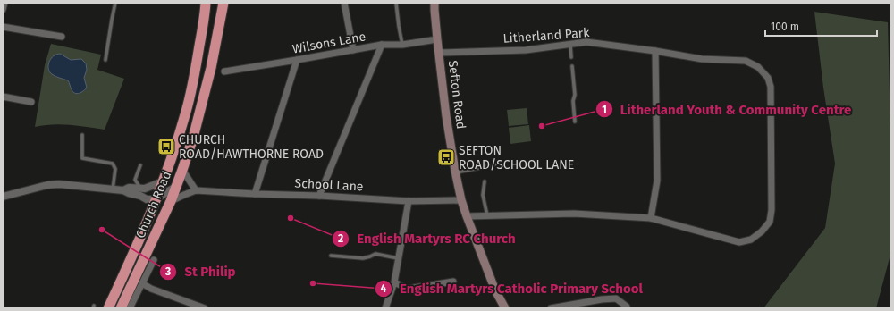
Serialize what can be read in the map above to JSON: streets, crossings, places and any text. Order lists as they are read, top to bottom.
{
  "streets": {
    "highway": ["Church Road"],
    "main road": ["Sefton Road"],
    "street": ["Litherland Park", "Wilsons Lane", "School Lane"]
  },
  "crossings": [
    ["Litherland Park", "Sefton Road"],
    ["Wilsons Lane", "Sefton Road"],
    ["Sefton Road", "School Lane"],
    ["School Lane", "Church Road"]
  ],
  "places": {
    "other": [
      "Litherland Youth & Community Centre",
      "English Martyrs RC Church",
      "St Philip",
      "English Martyrs Catholic Primary School"
    ],
    "bus stop": ["CHURCH ROAD/HAWTHORNE ROAD", "SEFTON ROAD/SCHOOL LANE"]
  },
  "scale_bar": "100 m"
}
